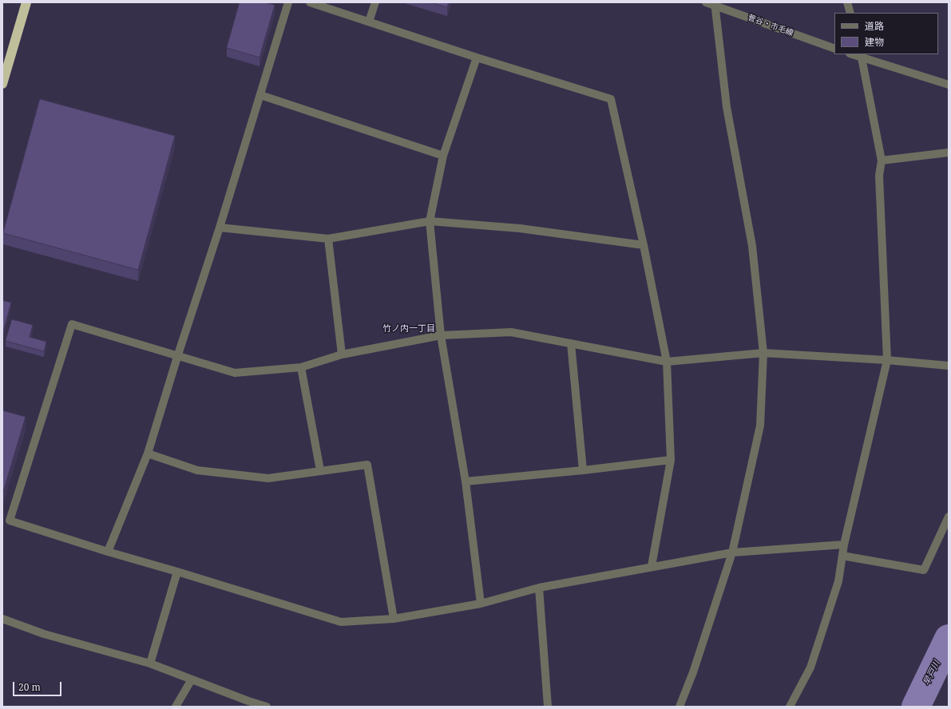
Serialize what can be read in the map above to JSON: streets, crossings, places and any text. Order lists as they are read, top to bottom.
{
  "streets": {
    "street": ["菅谷・市毛線"]
  },
  "districts": ["竹ノ内一丁目"],
  "water": ["早戸川"],
  "legend": ["道路", "建物"],
  "scale_bar": "20 m"
}
